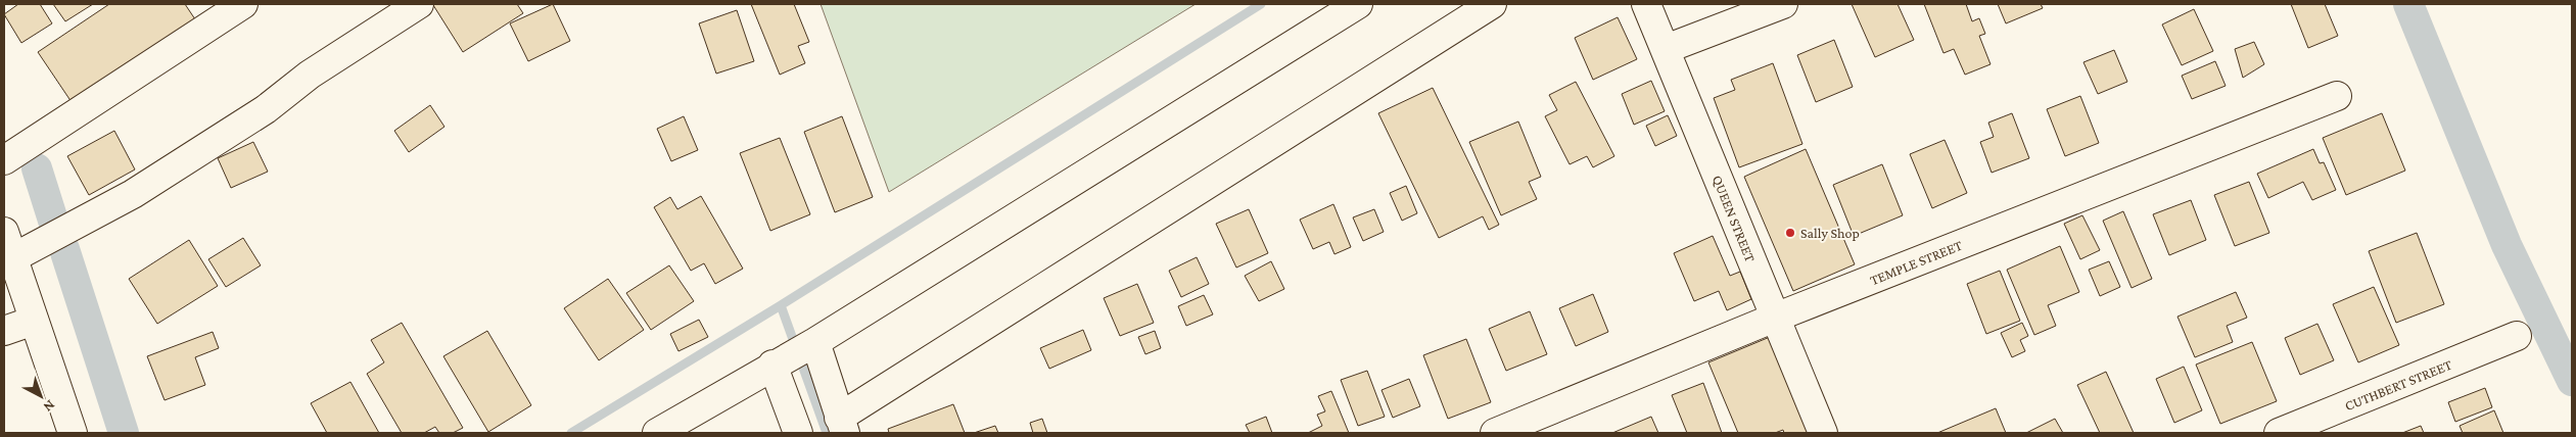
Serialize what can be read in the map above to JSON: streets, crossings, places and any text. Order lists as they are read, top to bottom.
{
  "streets": {
    "street": ["QUEEN STREET", "TEMPLE STREET", "CUTHBERT STREET"]
  },
  "crossings": [
    ["QUEEN STREET", "TEMPLE STREET"]
  ],
  "places": ["Sally Shop"],
  "north": "bottom right"
}
